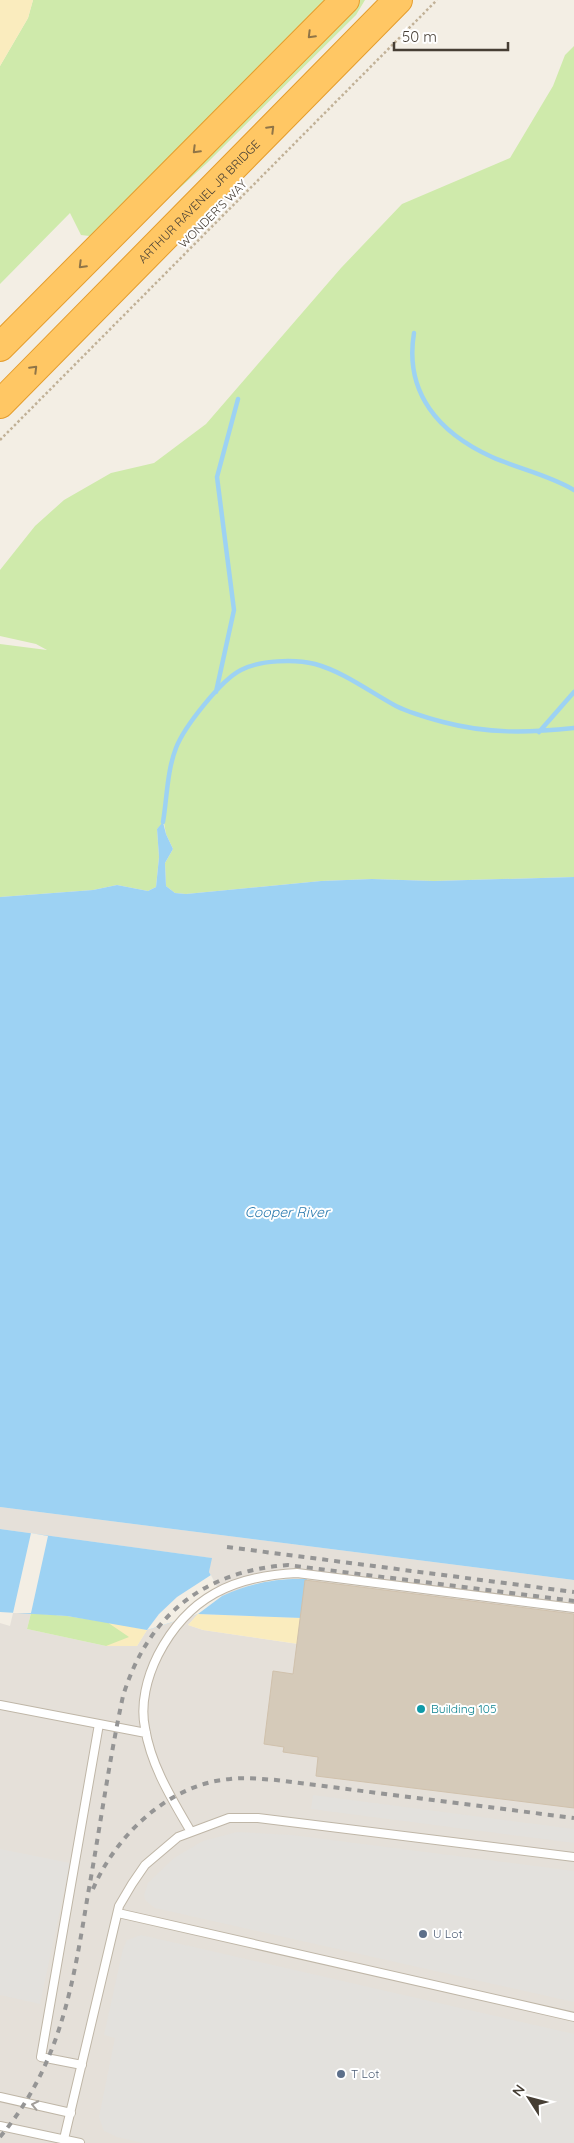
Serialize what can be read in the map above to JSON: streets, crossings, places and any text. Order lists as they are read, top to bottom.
{
  "streets": {
    "highway": ["ARTHUR RAVENEL JR BRIDGE"],
    "path": ["WONDER'S WAY"]
  },
  "water": ["Cooper River"],
  "places": ["Building 105", "U Lot", "T Lot"],
  "scale_bar": "50 m",
  "north": "top left"
}
